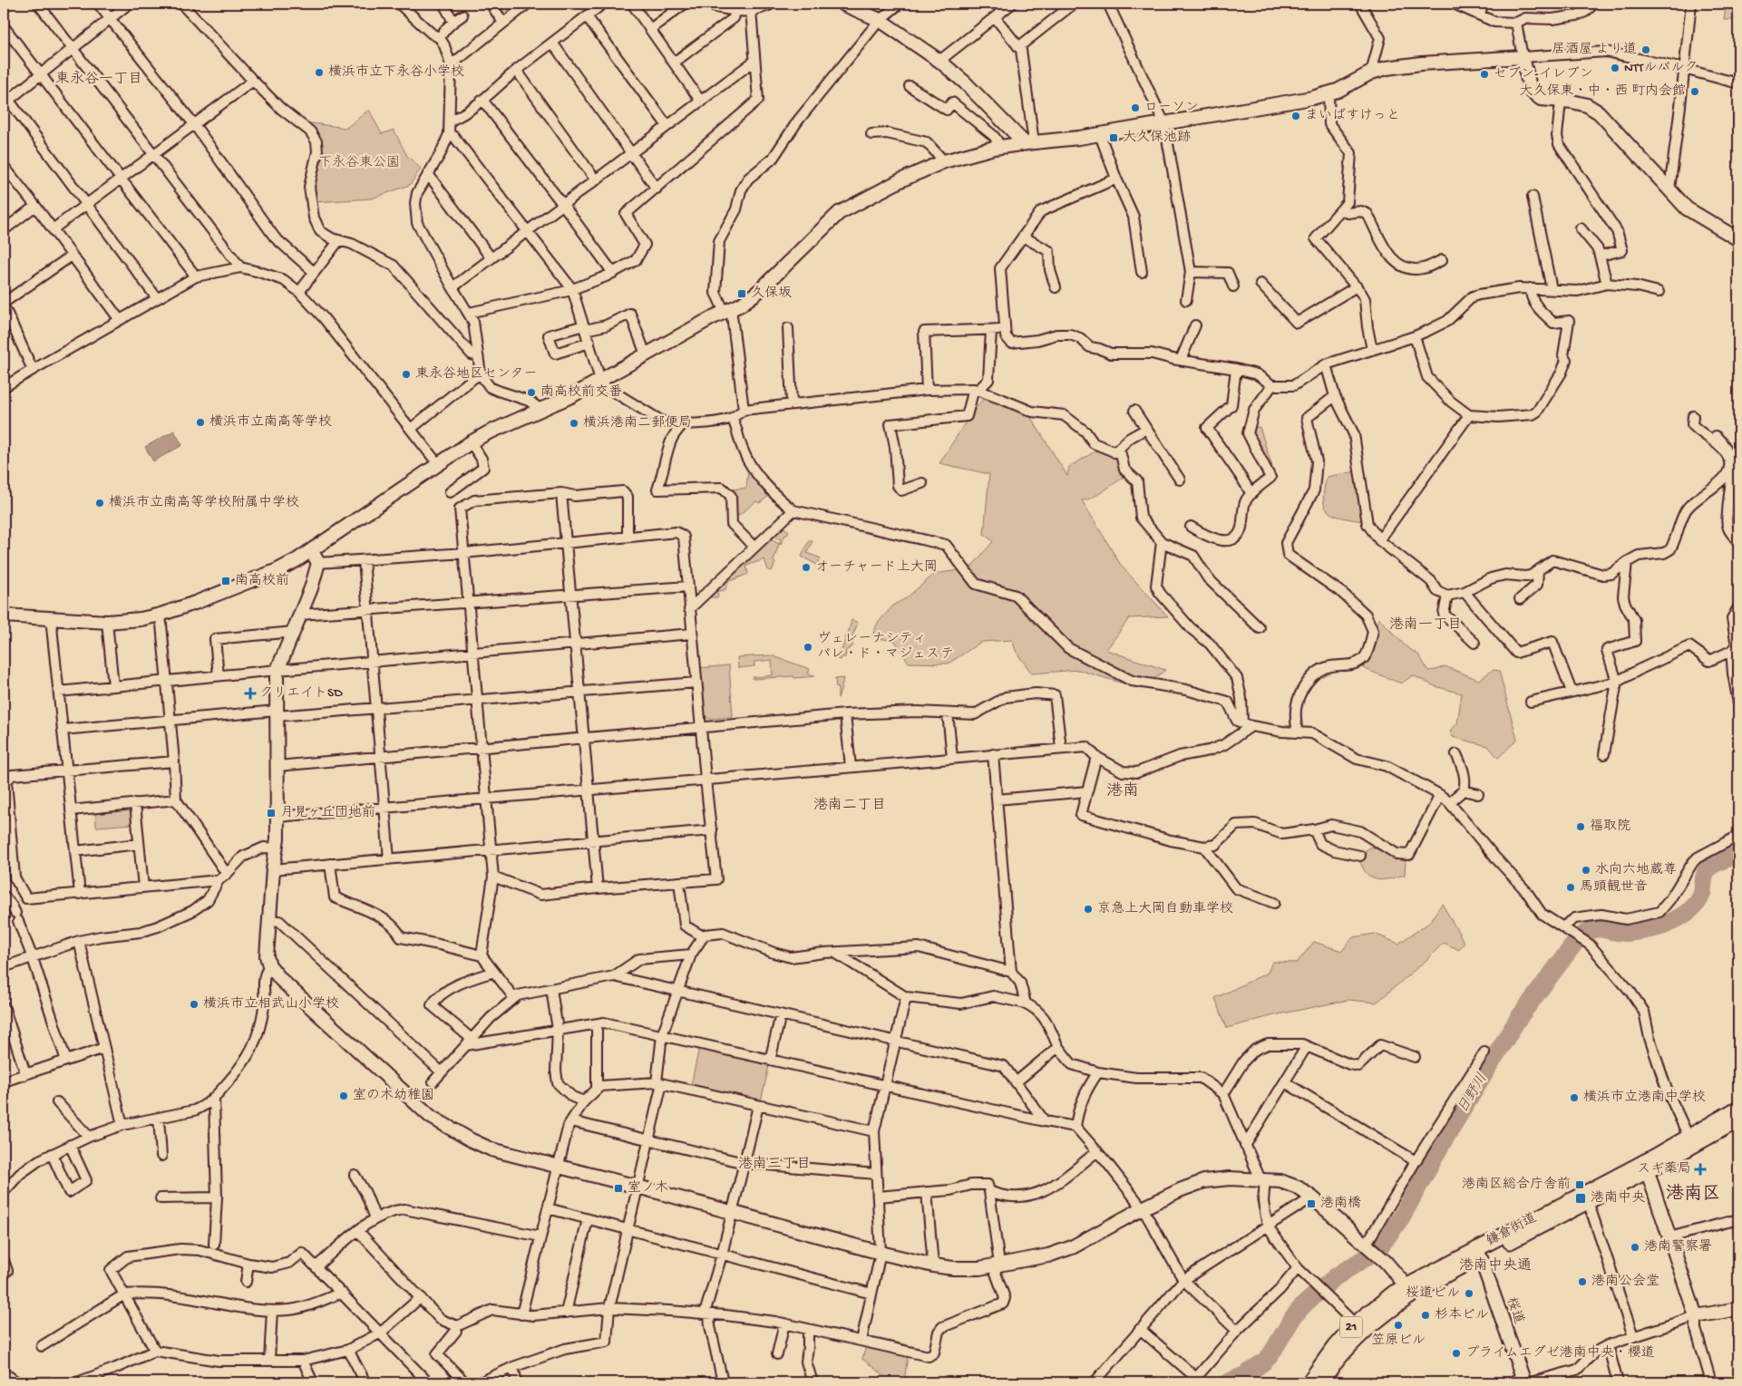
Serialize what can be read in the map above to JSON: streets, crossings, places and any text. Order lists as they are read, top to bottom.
{
  "streets": {
    "main road": ["鎌倉街道", "21"],
    "street": ["桜道"]
  },
  "crossings": [
    ["鎌倉街道", "桜道"]
  ],
  "districts": [
    "東永谷一丁目",
    "港南一丁目",
    "港南",
    "港南二丁目",
    "港南三丁目",
    "港南区",
    "港南中央通"
  ],
  "water": ["日野川"],
  "parks": ["下永谷東公園"],
  "places": {
    "other": [
      "居酒屋 より道",
      "NTTルパルク",
      "横浜市立下永谷小学校",
      "セブン-イレブン",
      "大久保東・中・西 町内会館",
      "ローソン",
      "まいばすけっと",
      "東永谷地区センター",
      "南高校前交番",
      "横浜市立南高等学校",
      "横浜港南二郵便局",
      "横浜市立南高等学校附属中学校",
      "オーチャード上大岡",
      "ヴェレーナシティ パレ・ド・マジェステ",
      "福取院",
      "水向六地蔵尊",
      "馬頭観世音",
      "京急上大岡自動車学校",
      "横浜市立相武山小学校",
      "室の木幼稚園",
      "横浜市立港南中学校",
      "港南警察署",
      "港南公会堂",
      "桜道ビル",
      "杉本ビル",
      "笠原ビル",
      "プライムエグゼ港南中央・櫻道"
    ],
    "transit": [
      "大久保池跡",
      "久保坂",
      "南高校前",
      "月見ヶ丘団地前",
      "港南区総合庁舎前",
      "室ノ木",
      "港南中央",
      "港南橋"
    ],
    "health": ["クリエイトSD", "スギ薬局"]
  }
}
